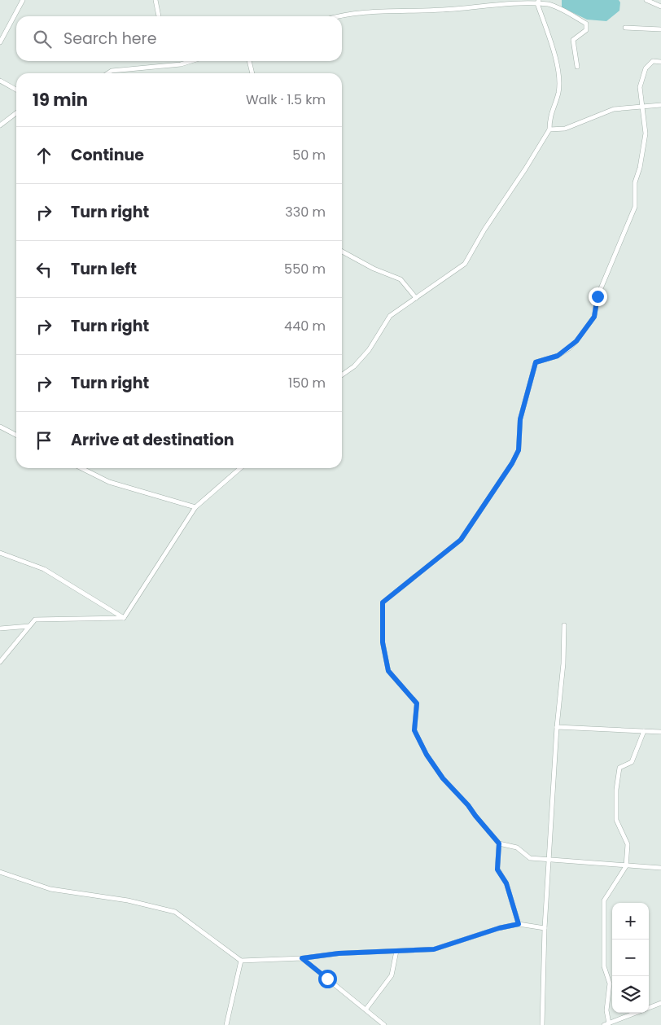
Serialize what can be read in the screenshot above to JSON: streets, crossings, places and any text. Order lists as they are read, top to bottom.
{
  "page": {
    "search": "Search here",
    "heading": ["19 min", "Walk · 1.5 km"],
    "list": [
      ["Continue", "50 m"],
      ["Turn right", "330 m"],
      ["Turn left", "550 m"],
      ["Turn right", "440 m"],
      ["Turn right", "150 m"],
      "Arrive at destination"
    ],
    "map_buttons": ["+", "−"]
  }
}
